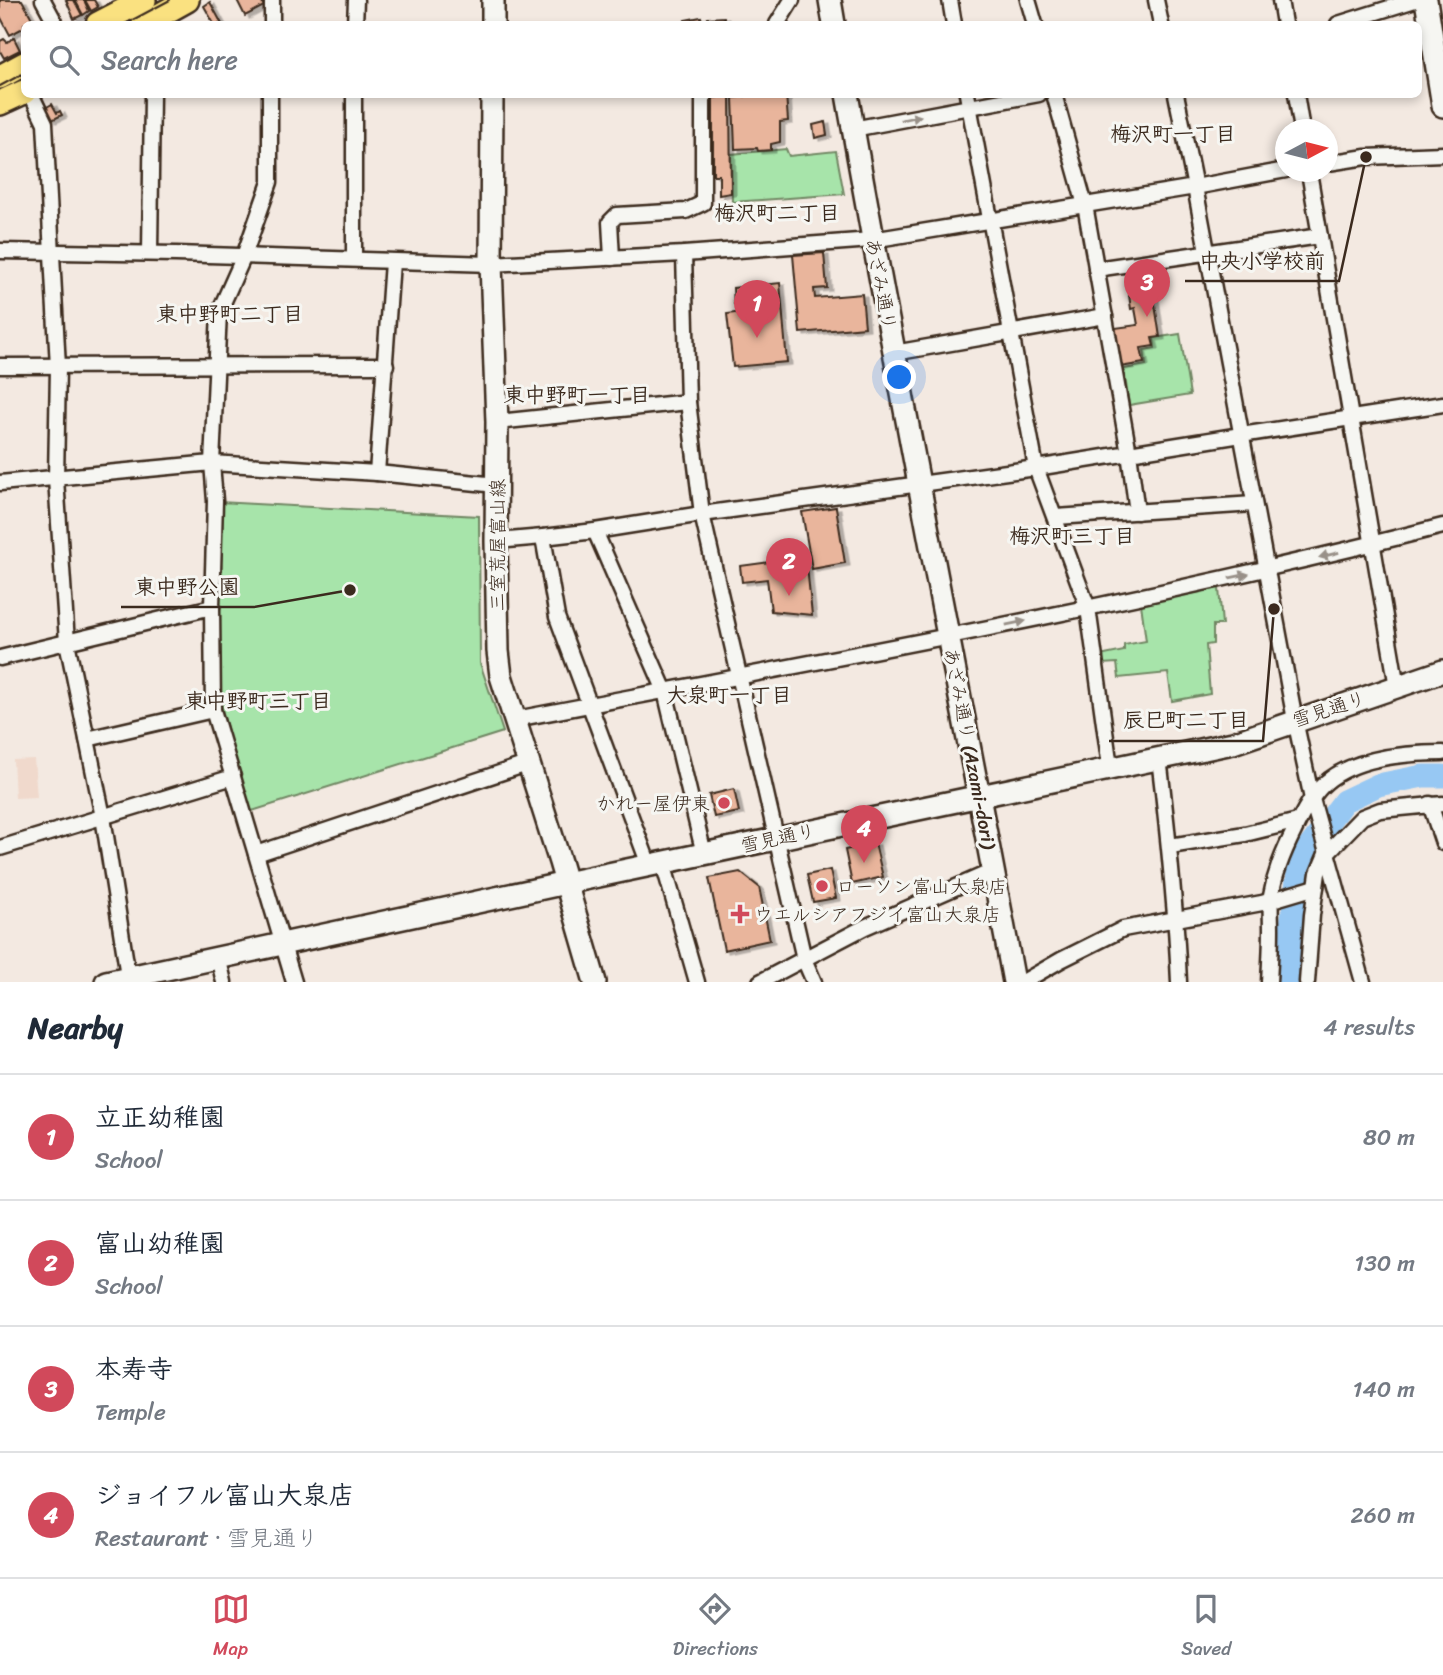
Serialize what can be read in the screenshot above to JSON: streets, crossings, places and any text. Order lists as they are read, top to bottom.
{
  "streets": {
    "street": [
      "あざみ通り",
      "三室荒屋富山線",
      "雪見通り",
      "あざみ通り (Azami-dori)"
    ]
  },
  "crossings": [
    ["あざみ通り", "あざみ通り (Azami-dori)"],
    ["三室荒屋富山線", "雪見通り"],
    ["雪見通り", "あざみ通り (Azami-dori)"]
  ],
  "districts": [
    "梅沢町一丁目",
    "梅沢町二丁目",
    "東中野町二丁目",
    "東中野町一丁目",
    "梅沢町三丁目",
    "大泉町一丁目",
    "東中野町三丁目"
  ],
  "places": {
    "other": [
      "中央小学校前",
      "東中野公園",
      "辰巳町二丁目",
      "かれー屋伊東",
      "ローソン富山大泉店"
    ],
    "health": ["ウエルシアフジイ富山大泉店"]
  },
  "north": "right",
  "page": {
    "search": "Search here",
    "pins": [
      "3",
      "1",
      "2",
      "4"
    ],
    "heading": ["Nearby", "4 results"],
    "list": [
      {
        "mark": "1",
        "name": "立正幼稚園",
        "note": "School",
        "value": "80 m"
      },
      {
        "mark": "2",
        "name": "富山幼稚園",
        "note": "School",
        "value": "130 m"
      },
      {
        "mark": "3",
        "name": "本寿寺",
        "note": "Temple",
        "value": "140 m"
      },
      {
        "mark": "4",
        "name": "ジョイフル富山大泉店",
        "note": "Restaurant · 雪見通り",
        "value": "260 m"
      }
    ],
    "nav": ["Map", "Directions", "Saved"]
  }
}
